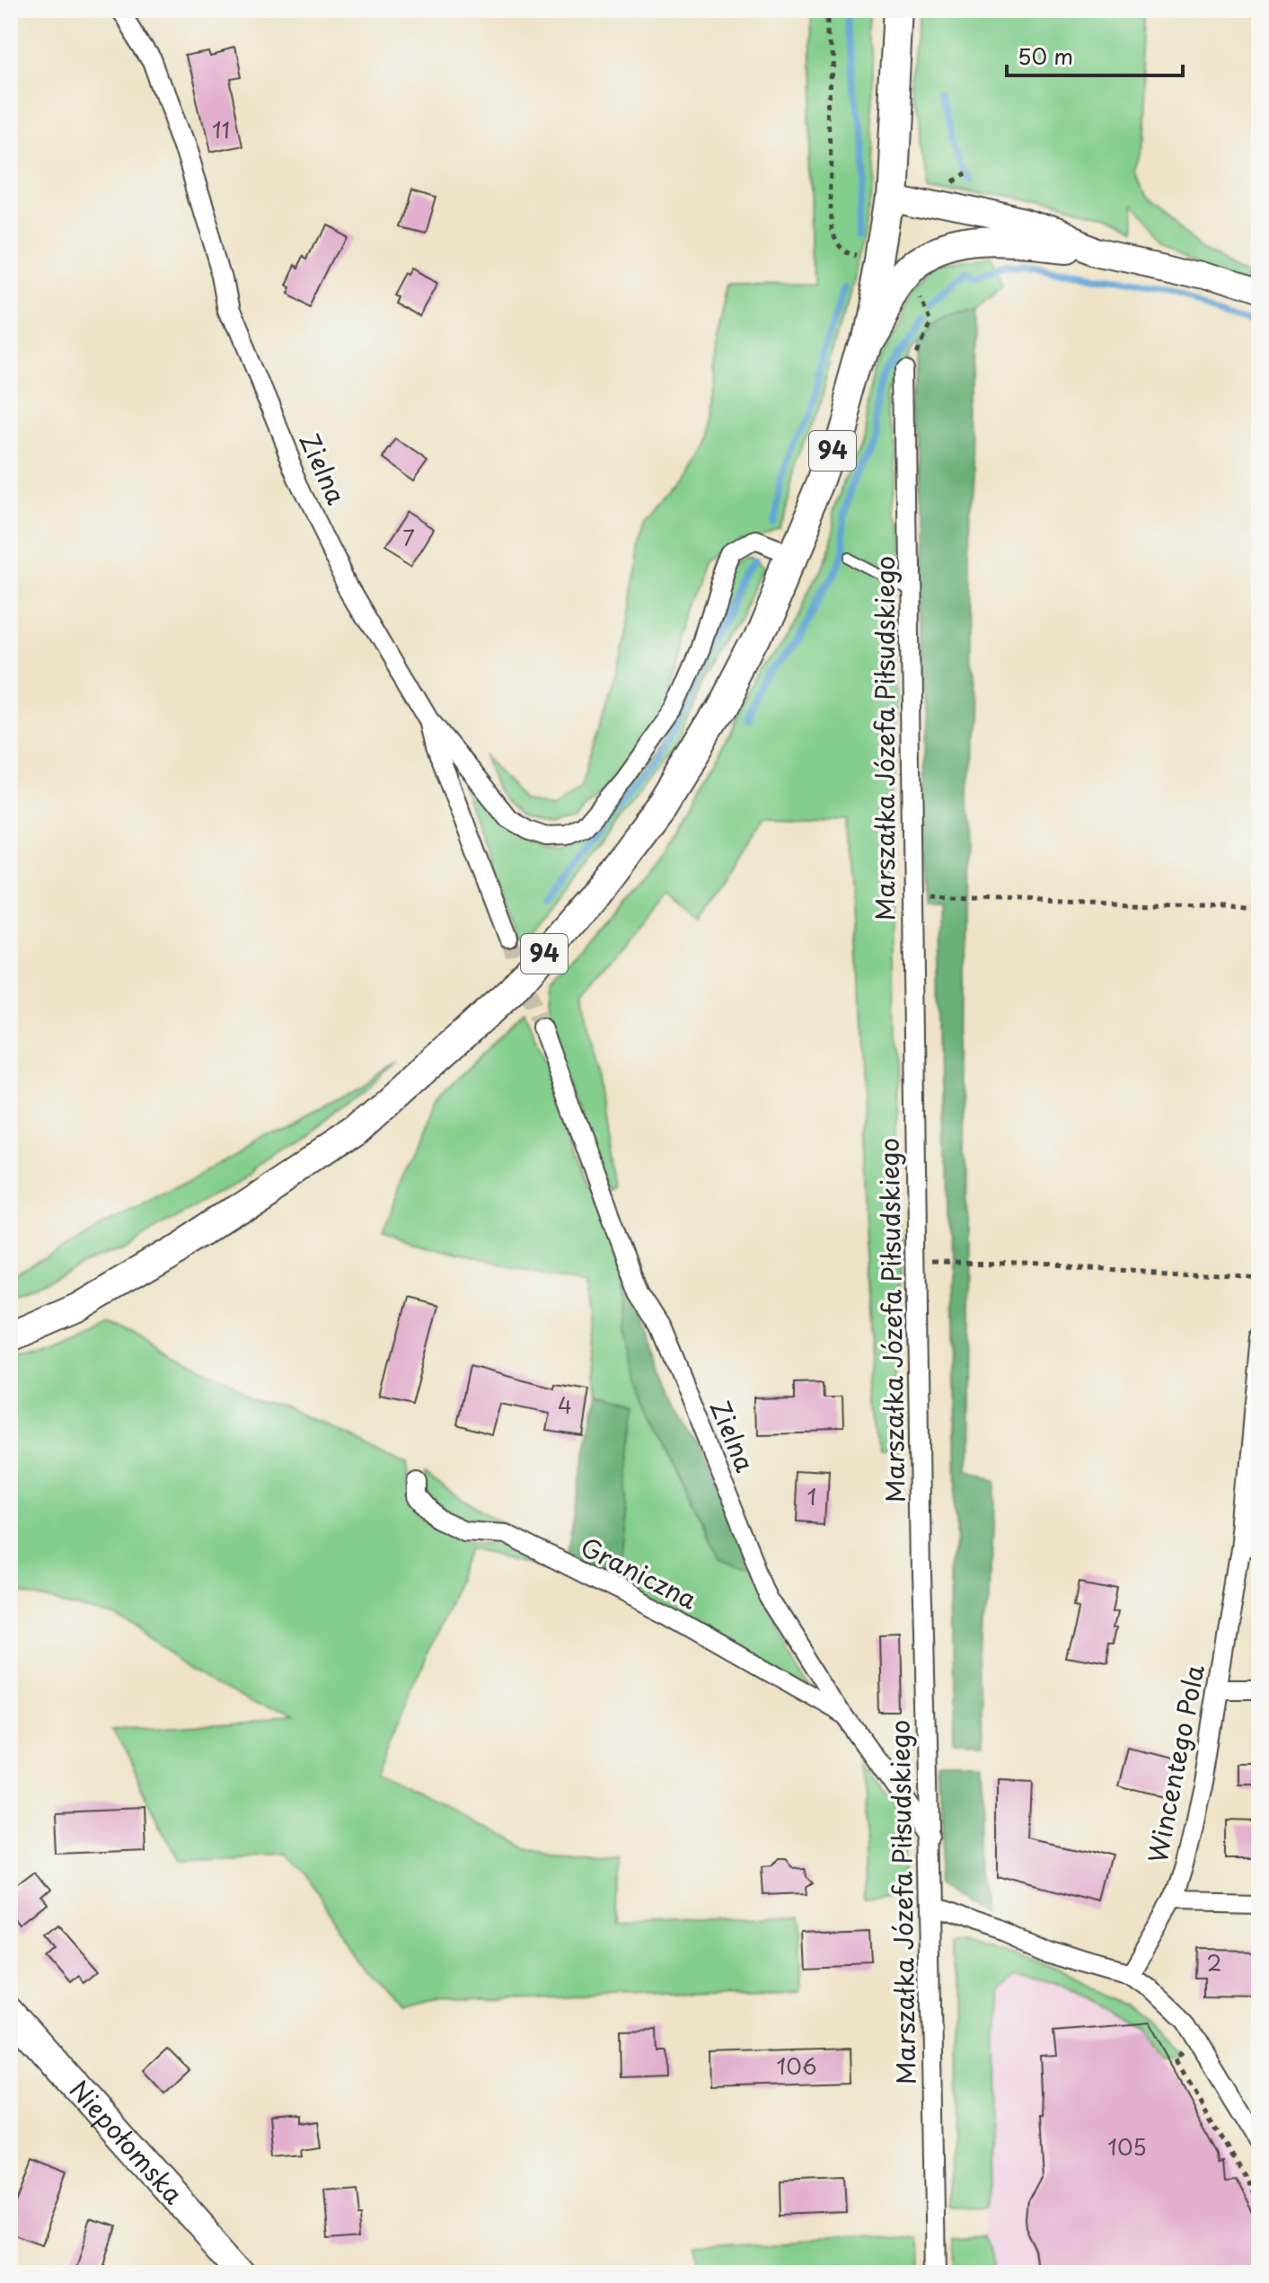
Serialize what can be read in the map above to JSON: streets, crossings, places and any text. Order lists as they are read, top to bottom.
{
  "streets": {
    "main road": ["94", "Niepołomska"],
    "street": [
      "Zielna",
      "Marszałka Józefa Piłsudskiego",
      "Graniczna",
      "Wincentego Pola"
    ]
  },
  "crossings": [
    ["Zielna", "Marszałka Józefa Piłsudskiego"],
    ["Zielna", "Graniczna"]
  ],
  "house_numbers": [
    "11",
    "7",
    "4",
    "1",
    "2",
    "106",
    "105"
  ],
  "scale_bar": "50 m"
}
